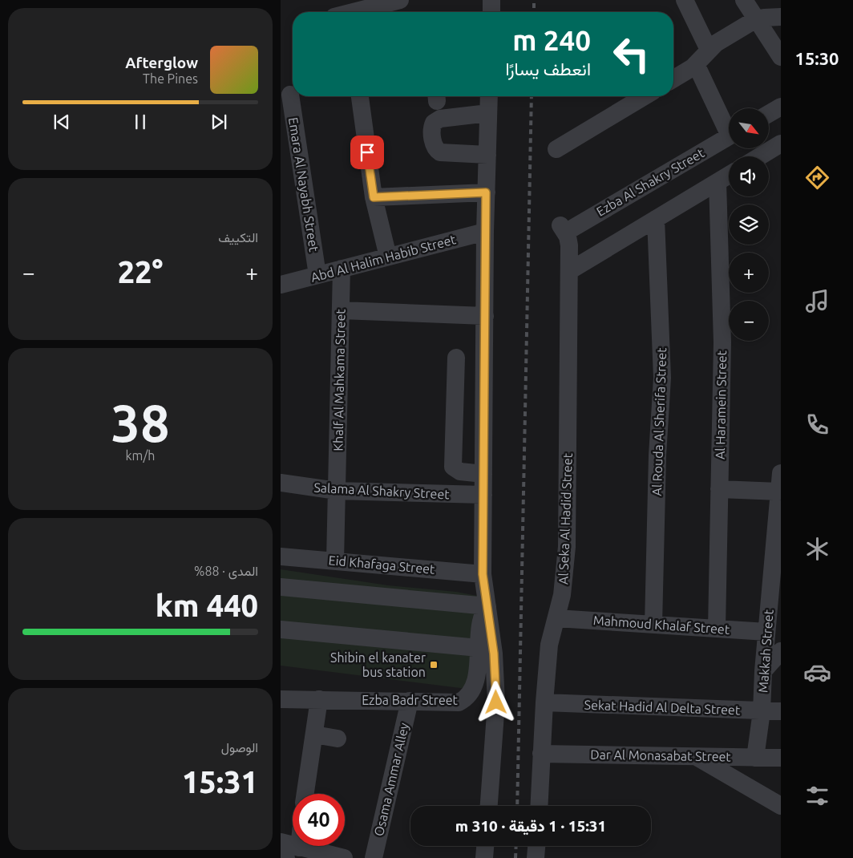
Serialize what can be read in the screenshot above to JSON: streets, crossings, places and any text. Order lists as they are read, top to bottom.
{
  "streets": {
    "street": [
      "Ezba Al Shakry Street",
      "Emara Al Nayabh Street",
      "Abd Al Halim Habib Street",
      "Khalf Al Mahkama Street",
      "Al Haramein Street",
      "Al Rouda Al Sherifa Street",
      "Salama Al Shakry Street",
      "Al Seka Al Hadid Street",
      "Eid Khafaga Street",
      "Mahmoud Khalaf Street",
      "Makkah Street",
      "Ezba Badr Street",
      "Sekat Hadid Al Delta Street",
      "Dar Al Monasabat Street",
      "Osama Ammar Alley"
    ]
  },
  "crossings": [
    ["Ezba Al Shakry Street", "Al Seka Al Hadid Street"],
    ["Emara Al Nayabh Street", "Abd Al Halim Habib Street"],
    ["Abd Al Halim Habib Street", "Khalf Al Mahkama Street"],
    ["Khalf Al Mahkama Street", "Salama Al Shakry Street"],
    ["Khalf Al Mahkama Street", "Eid Khafaga Street"],
    ["Al Haramein Street", "Mahmoud Khalaf Street"],
    ["Al Rouda Al Sherifa Street", "Mahmoud Khalaf Street"],
    ["Al Seka Al Hadid Street", "Mahmoud Khalaf Street"],
    ["Al Seka Al Hadid Street", "Sekat Hadid Al Delta Street"],
    ["Al Seka Al Hadid Street", "Dar Al Monasabat Street"],
    ["Mahmoud Khalaf Street", "Makkah Street"],
    ["Makkah Street", "Sekat Hadid Al Delta Street"],
    ["Makkah Street", "Dar Al Monasabat Street"],
    ["Ezba Badr Street", "Osama Ammar Alley"]
  ],
  "places": {
    "transit": ["Shibin el kanater bus station"]
  },
  "north": "bottom right",
  "page": {
    "tabs": "15:30",
    "turn": ["240 m", "انعطف يسارًا"],
    "song": ["Afterglow", "The Pines"],
    "map_buttons": ["+", "−"],
    "tile": [
      "التكييف",
      ["38", "km/h"],
      ["المدى · 88%", "440 km"],
      ["الوصول", "15:31"]
    ],
    "heat": ["−", "22°", "+"],
    "limit": "40",
    "trip": "15:31 · 1 دقيقة · 310 m"
  }
}
